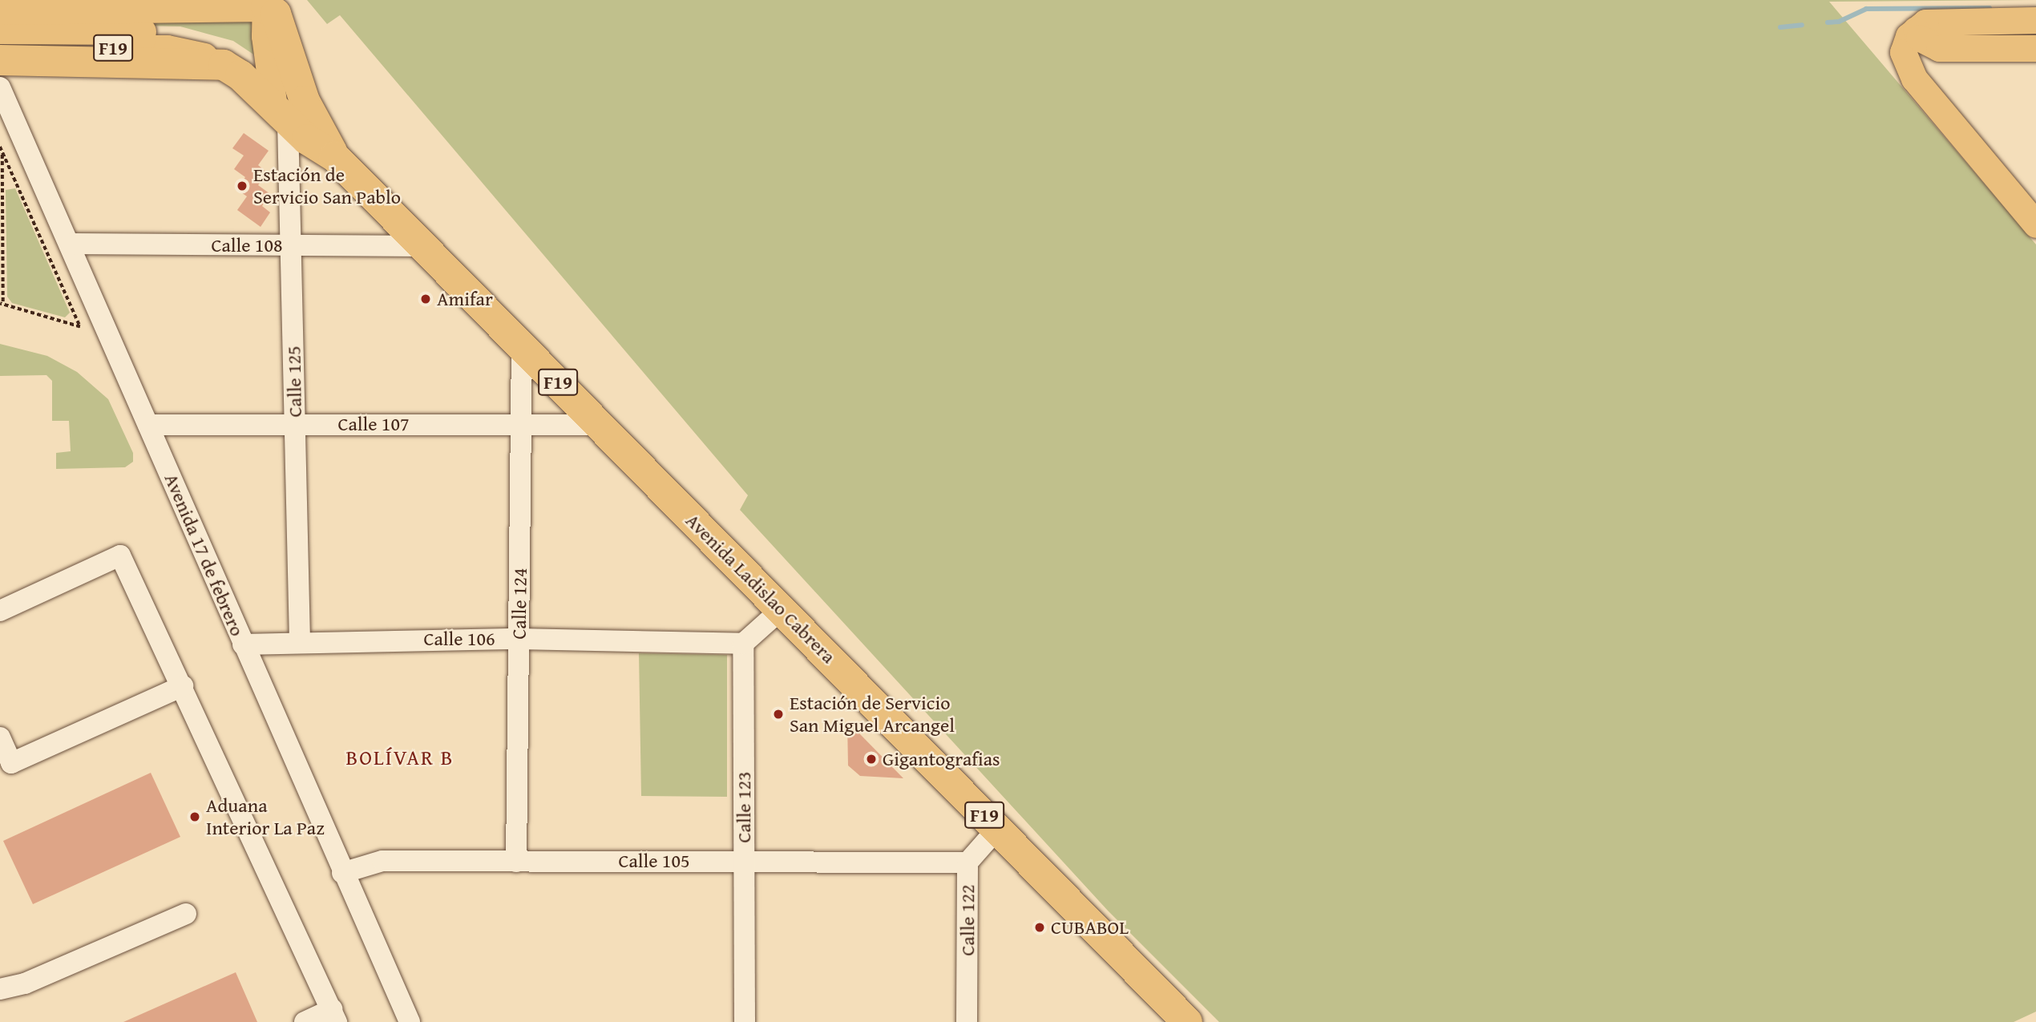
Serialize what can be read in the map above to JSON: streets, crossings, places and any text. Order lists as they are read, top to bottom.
{
  "streets": {
    "highway": ["F19", "Avenida Ladislao Cabrera"],
    "street": [
      "Calle 108",
      "Calle 125",
      "Calle 107",
      "Avenida 17 de febrero",
      "Calle 124",
      "Calle 106",
      "Calle 123",
      "Calle 105",
      "Calle 122"
    ]
  },
  "crossings": [
    ["F19", "Avenida Ladislao Cabrera"],
    ["Calle 108", "Calle 125"],
    ["Calle 108", "Avenida 17 de febrero"],
    ["Calle 108", "Avenida Ladislao Cabrera"],
    ["Calle 125", "Calle 107"],
    ["Calle 125", "Avenida Ladislao Cabrera"],
    ["Calle 125", "Calle 106"],
    ["Calle 107", "Avenida 17 de febrero"],
    ["Calle 107", "Avenida Ladislao Cabrera"],
    ["Calle 107", "Calle 124"],
    ["Avenida 17 de febrero", "Calle 106"],
    ["Avenida 17 de febrero", "Calle 105"],
    ["Avenida Ladislao Cabrera", "Calle 124"],
    ["Avenida Ladislao Cabrera", "Calle 122"],
    ["Calle 124", "Calle 106"],
    ["Calle 124", "Calle 105"],
    ["Calle 106", "Calle 123"],
    ["Calle 123", "Calle 105"],
    ["Calle 105", "Calle 122"]
  ],
  "districts": ["BOLÍVAR B"],
  "places": [
    "Estación de Servicio San Pablo",
    "Amifar",
    "Estación de Servicio San Miguel Arcangel",
    "Gigantografias",
    "Aduana Interior La Paz",
    "CUBABOL"
  ]
}
